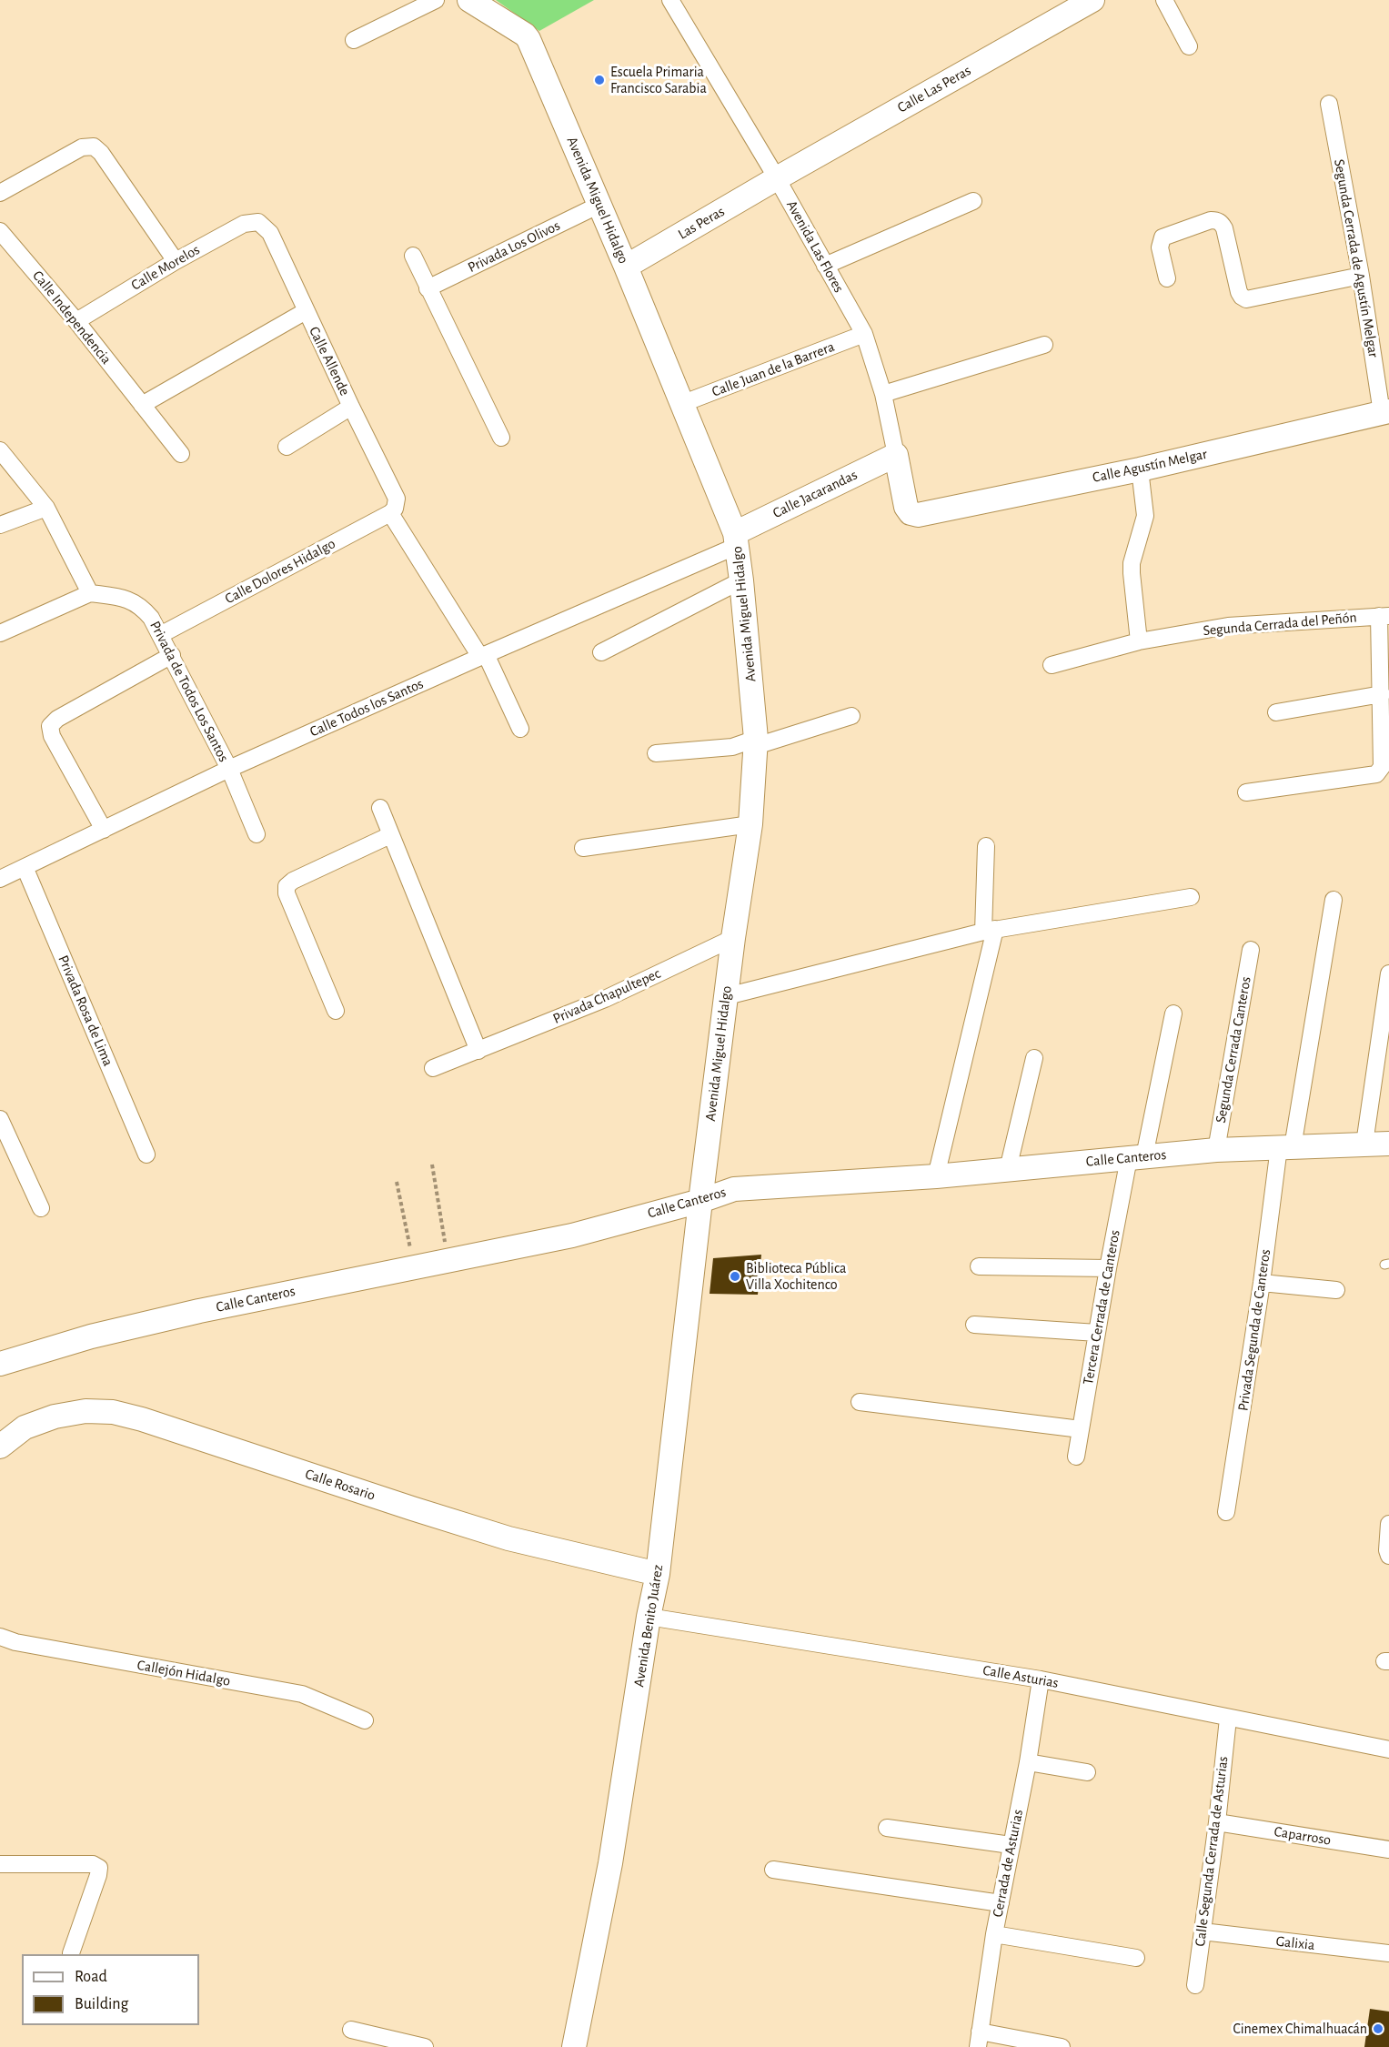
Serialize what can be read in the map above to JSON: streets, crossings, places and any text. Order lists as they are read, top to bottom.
{
  "streets": {
    "street": [
      "Calle Las Peras",
      "Avenida Miguel Hidalgo",
      "Las Peras",
      "Privada Los Olivos",
      "Avenida Las Flores",
      "Segunda Cerrada de Agustín Melgar",
      "Calle Morelos",
      "Calle Independencia",
      "Calle Allende",
      "Calle Juan de la Barrera",
      "Calle Agustín Melgar",
      "Calle Jacarandas",
      "Calle Dolores Hidalgo",
      "Segunda Cerrada del Peñón",
      "Privada de Todos Los Santos",
      "Calle Todos los Santos",
      "Privada Chapultepec",
      "Privada Rosa de Lima",
      "Segunda Cerrada Canteros",
      "Calle Canteros",
      "Tercera Cerrada de Canteros",
      "Privada Segunda de Canteros",
      "Calle Rosario",
      "Avenida Benito Juárez",
      "Callejón Hidalgo",
      "Calle Asturias",
      "Caparroso",
      "Calle Segunda Cerrada de Asturias",
      "Cerrada de Asturias",
      "Galixia"
    ]
  },
  "crossings": [
    ["Calle Las Peras", "Las Peras"],
    ["Calle Las Peras", "Avenida Las Flores"],
    ["Avenida Miguel Hidalgo", "Las Peras"],
    ["Avenida Miguel Hidalgo", "Privada Los Olivos"],
    ["Avenida Miguel Hidalgo", "Calle Juan de la Barrera"],
    ["Avenida Miguel Hidalgo", "Calle Jacarandas"],
    ["Avenida Miguel Hidalgo", "Calle Todos los Santos"],
    ["Avenida Miguel Hidalgo", "Privada Chapultepec"],
    ["Avenida Miguel Hidalgo", "Calle Canteros"],
    ["Avenida Miguel Hidalgo", "Avenida Benito Juárez"],
    ["Las Peras", "Avenida Las Flores"],
    ["Avenida Las Flores", "Calle Juan de la Barrera"],
    ["Avenida Las Flores", "Calle Agustín Melgar"],
    ["Avenida Las Flores", "Calle Jacarandas"],
    ["Segunda Cerrada de Agustín Melgar", "Calle Agustín Melgar"],
    ["Calle Morelos", "Calle Independencia"],
    ["Calle Morelos", "Calle Allende"],
    ["Calle Allende", "Calle Dolores Hidalgo"],
    ["Calle Allende", "Calle Todos los Santos"],
    ["Calle Jacarandas", "Calle Todos los Santos"],
    ["Calle Dolores Hidalgo", "Privada de Todos Los Santos"],
    ["Privada de Todos Los Santos", "Calle Todos los Santos"],
    ["Calle Todos los Santos", "Privada Rosa de Lima"],
    ["Segunda Cerrada Canteros", "Calle Canteros"],
    ["Calle Canteros", "Tercera Cerrada de Canteros"],
    ["Calle Canteros", "Privada Segunda de Canteros"],
    ["Calle Canteros", "Avenida Benito Juárez"],
    ["Calle Rosario", "Avenida Benito Juárez"],
    ["Avenida Benito Juárez", "Calle Asturias"],
    ["Calle Asturias", "Calle Segunda Cerrada de Asturias"],
    ["Calle Asturias", "Cerrada de Asturias"],
    ["Caparroso", "Calle Segunda Cerrada de Asturias"],
    ["Calle Segunda Cerrada de Asturias", "Galixia"]
  ],
  "places": ["Escuela Primaria Francisco Sarabia", "Biblioteca Pública Villa Xochitenco", "Cinemex Chimalhuacán"],
  "legend": ["Road", "Building"]
}
